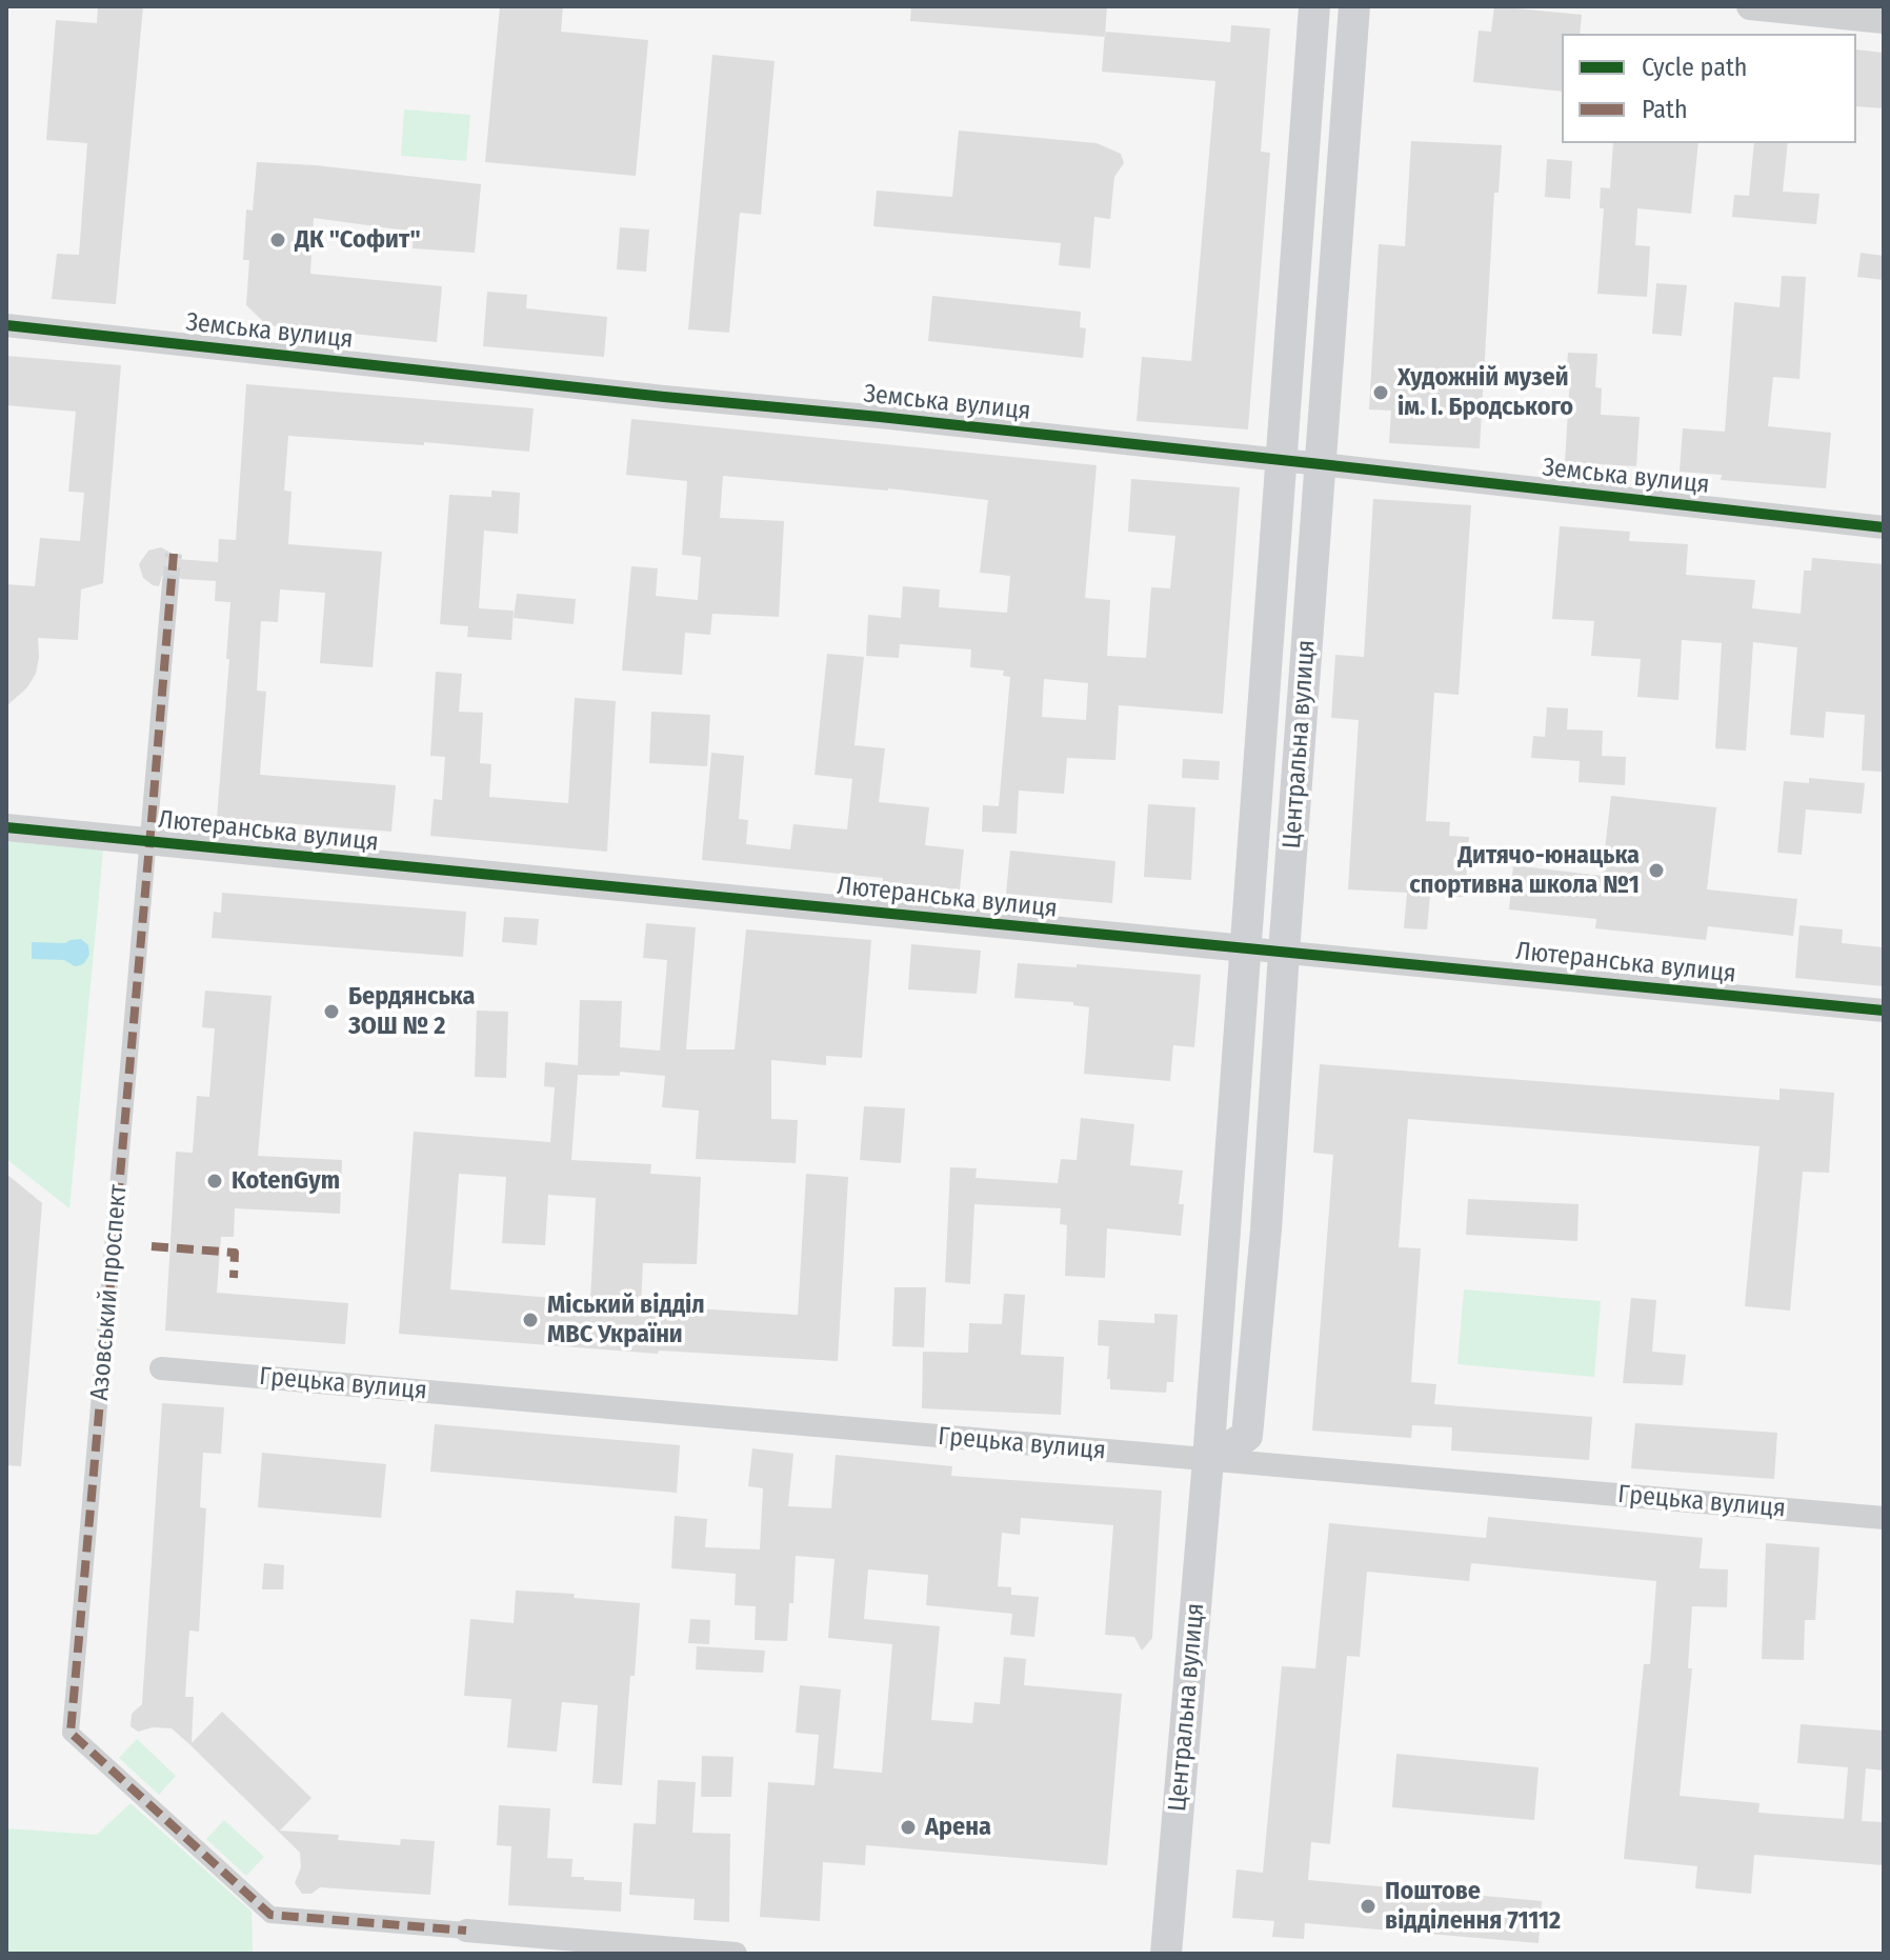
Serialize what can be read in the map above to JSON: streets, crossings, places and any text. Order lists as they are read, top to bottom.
{
  "streets": {
    "main road": ["Центральна вулиця"],
    "street": [
      "Земська вулиця",
      "Лютеранська вулиця",
      "Азовський проспект",
      "Грецька вулиця"
    ]
  },
  "crossings": [
    ["Земська вулиця", "Центральна вулиця"],
    ["Центральна вулиця", "Лютеранська вулиця"],
    ["Центральна вулиця", "Грецька вулиця"],
    ["Лютеранська вулиця", "Азовський проспект"]
  ],
  "places": [
    "ДК \"Софит\"",
    "Художній музей ім. І. Бродського",
    "Дитячо-юнацька спортивна школа №1",
    "Бердянська ЗОШ № 2",
    "KotenGym",
    "Міський відділ МВС України",
    "Арена",
    "Поштове відділення 71112"
  ],
  "legend": ["Cycle path", "Path"]
}
